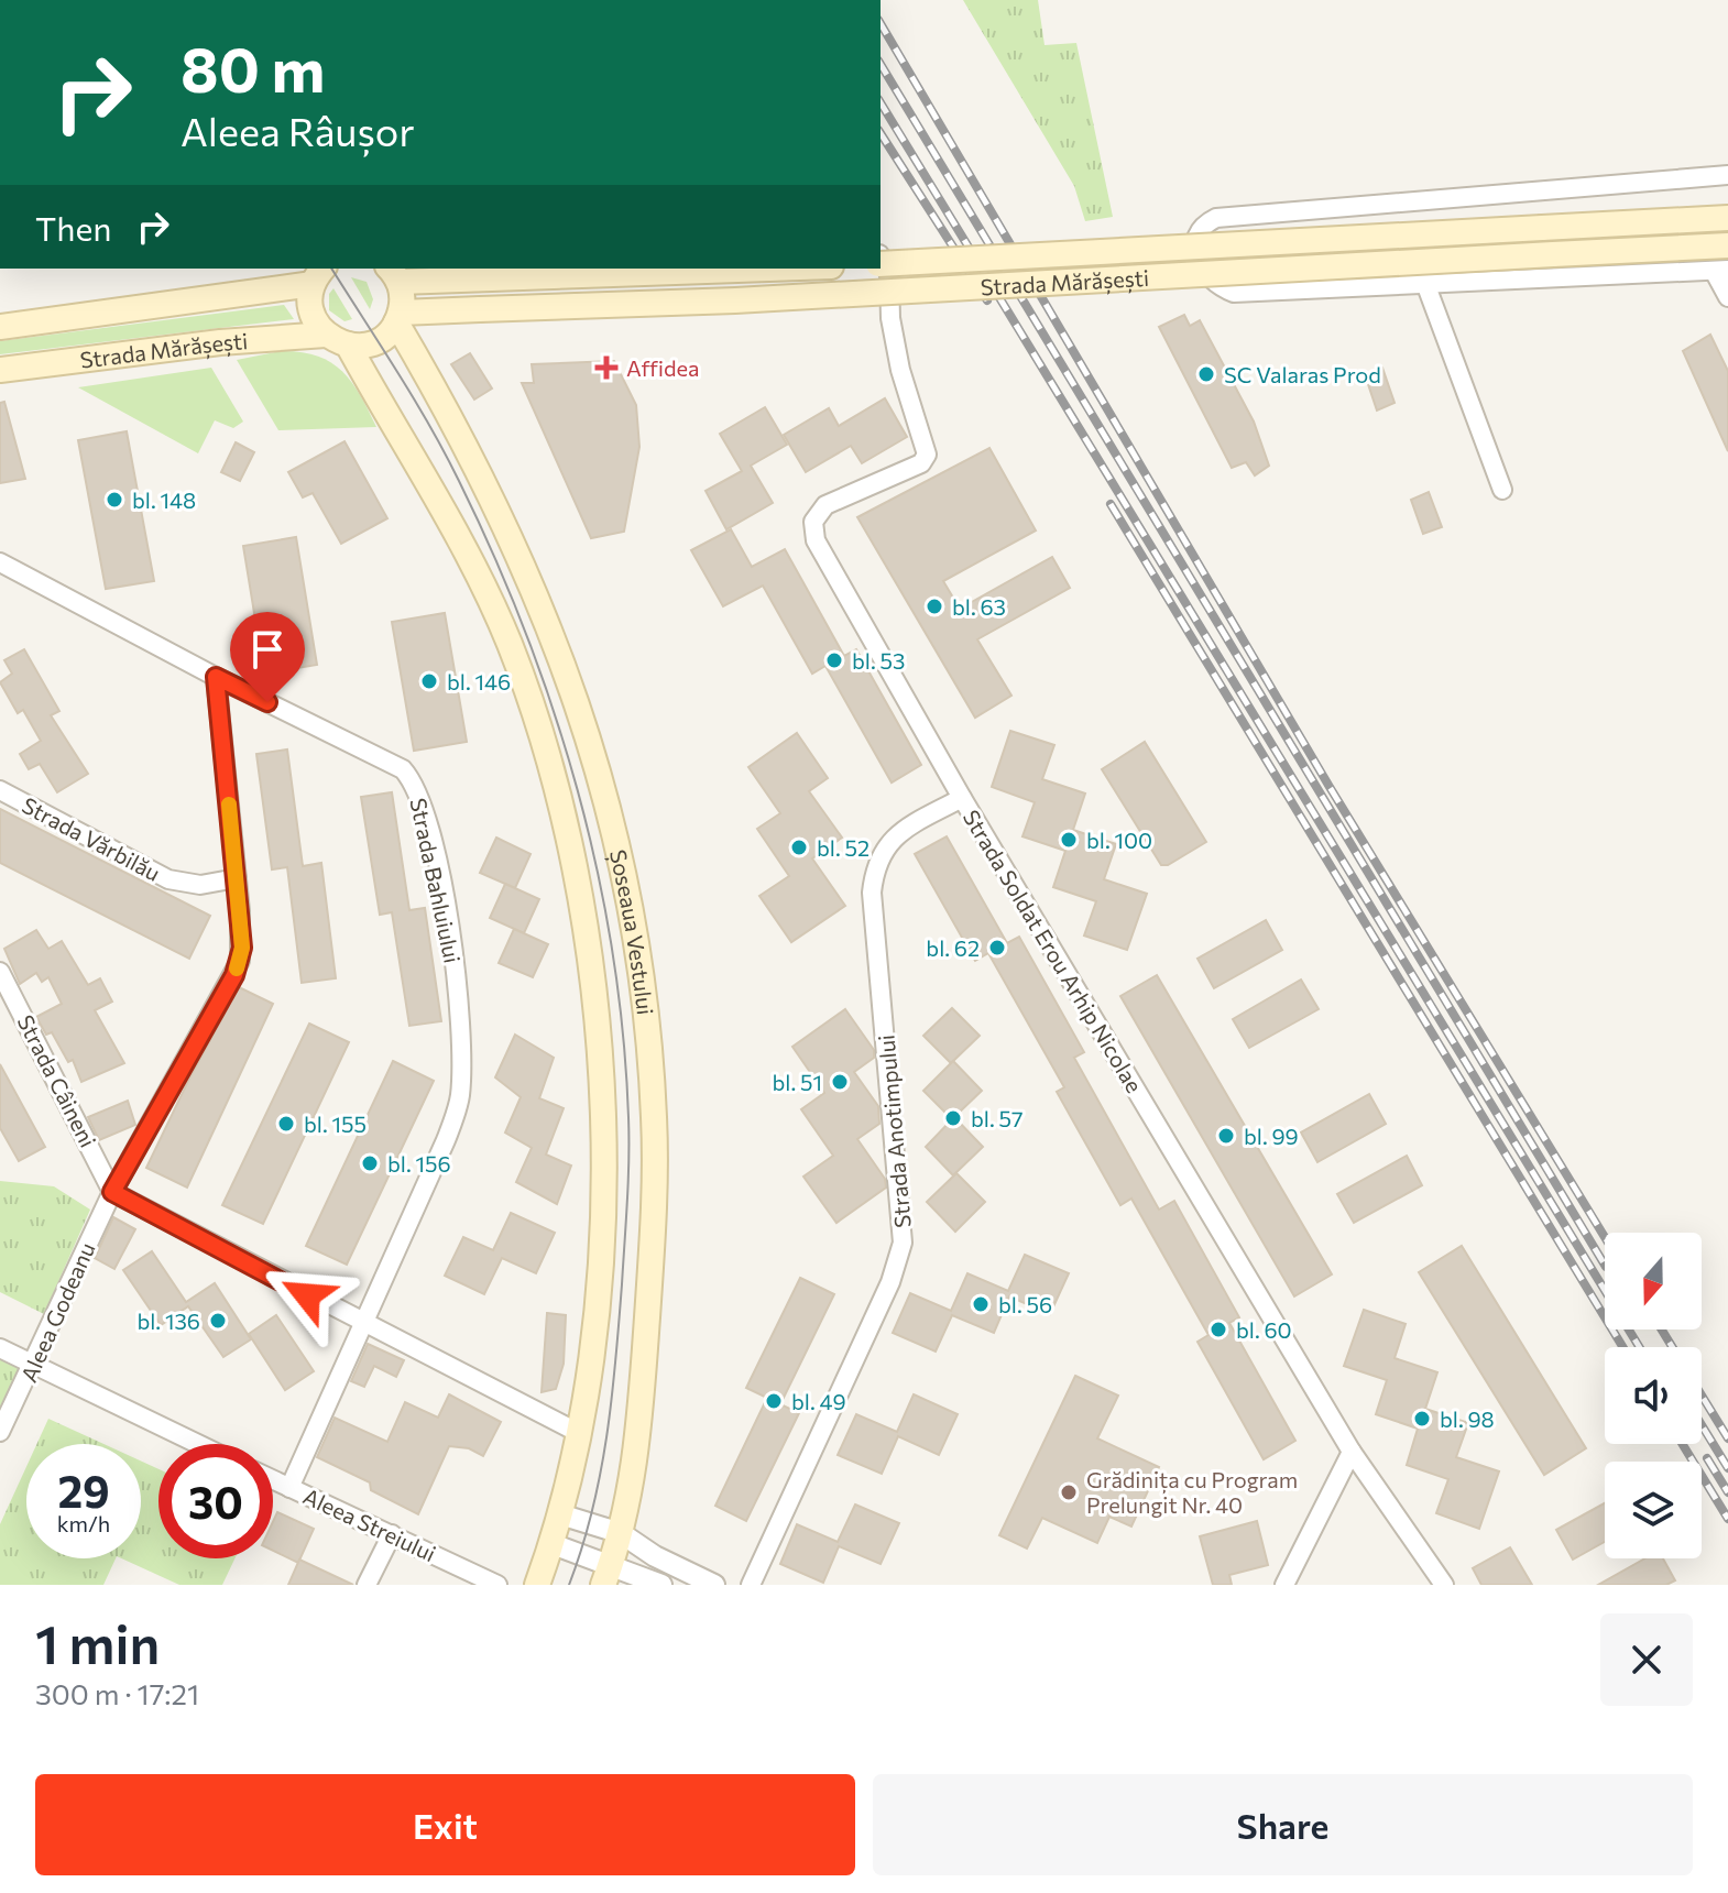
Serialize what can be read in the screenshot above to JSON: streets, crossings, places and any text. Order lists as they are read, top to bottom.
{
  "streets": {
    "main road": ["Strada Mărășești", "Șoseaua Vestului"],
    "street": [
      "Strada Vărbilău",
      "Strada Bahluiului",
      "Strada Soldat Erou Arhip Nicolae",
      "Strada Câineni",
      "Strada Anotimpului",
      "Aleea Godeanu",
      "Aleea Streiului"
    ]
  },
  "crossings": [
    ["Strada Mărășești", "Șoseaua Vestului"],
    ["Strada Vărbilău", "Aleea Godeanu"],
    ["Strada Bahluiului", "Aleea Godeanu"],
    ["Strada Bahluiului", "Aleea Streiului"],
    ["Strada Soldat Erou Arhip Nicolae", "Strada Anotimpului"],
    ["Strada Câineni", "Aleea Godeanu"]
  ],
  "places": {
    "health": ["Affidea"],
    "other": [
      "SC Valaras Prod",
      "bl. 148",
      "bl. 63",
      "bl. 53",
      "bl. 146",
      "bl. 100",
      "bl. 52",
      "bl. 62",
      "bl. 51",
      "bl. 57",
      "bl. 155",
      "bl. 99",
      "bl. 156",
      "bl. 56",
      "bl. 136",
      "bl. 60",
      "bl. 49",
      "bl. 98",
      "Grădinița cu Program Prelungit Nr. 40"
    ]
  },
  "north": "bottom",
  "page": {
    "turn": ["80 m", "Aleea Râușor"],
    "then": "Then",
    "speed": "29 km/h",
    "limit": "30",
    "heading": ["1 min", "300 m · 17:21"],
    "buttons": ["Exit", "Share"]
  }
}
